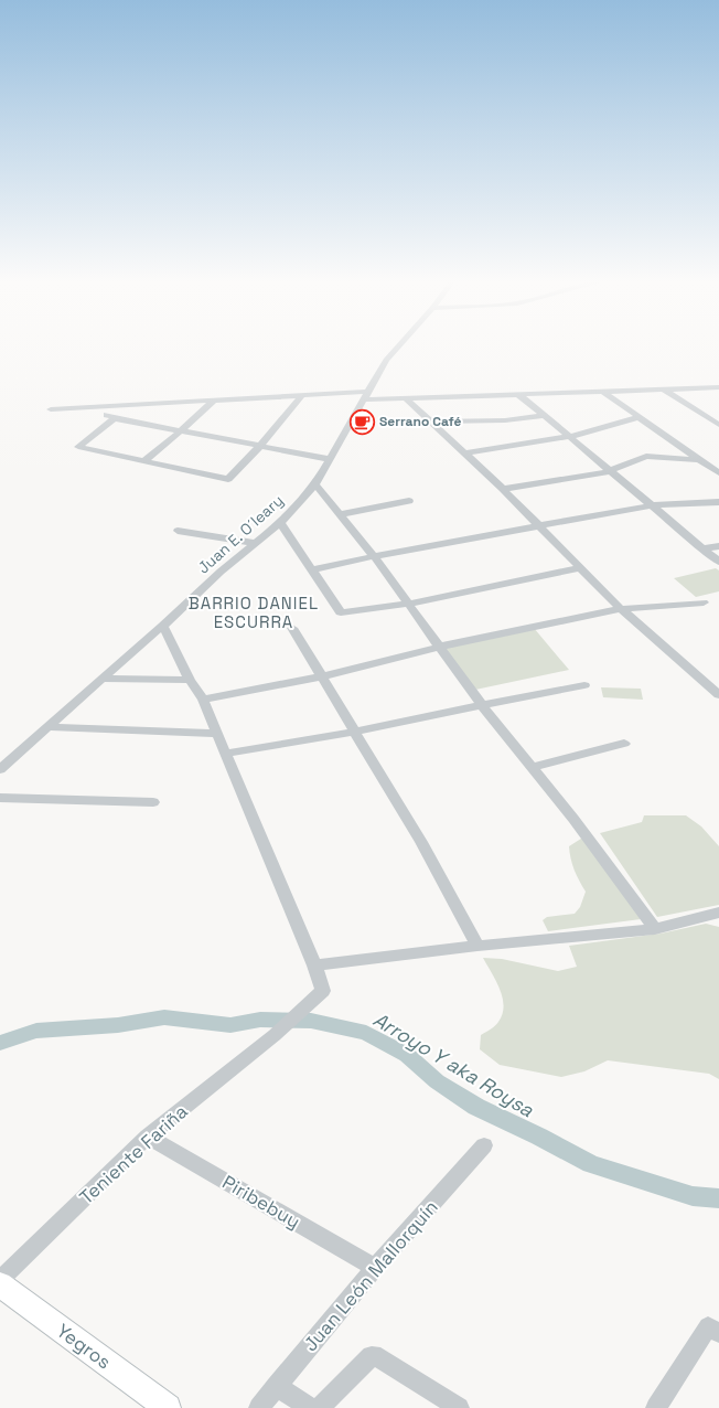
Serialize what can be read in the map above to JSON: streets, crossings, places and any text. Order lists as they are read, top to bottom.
{
  "streets": {
    "main road": ["Yegros"],
    "street": [
      "Juan E. O´leary",
      "Teniente Fariña",
      "Piribebuy",
      "Juan León Mallorquín"
    ]
  },
  "crossings": [
    ["Teniente Fariña", "Piribebuy"],
    ["Piribebuy", "Juan León Mallorquín"]
  ],
  "districts": ["BARRIO DANIEL ESCURRA"],
  "water": ["Arroyo Y aka Roysa"],
  "places": {
    "cafe": ["Serrano Café"]
  }
}
